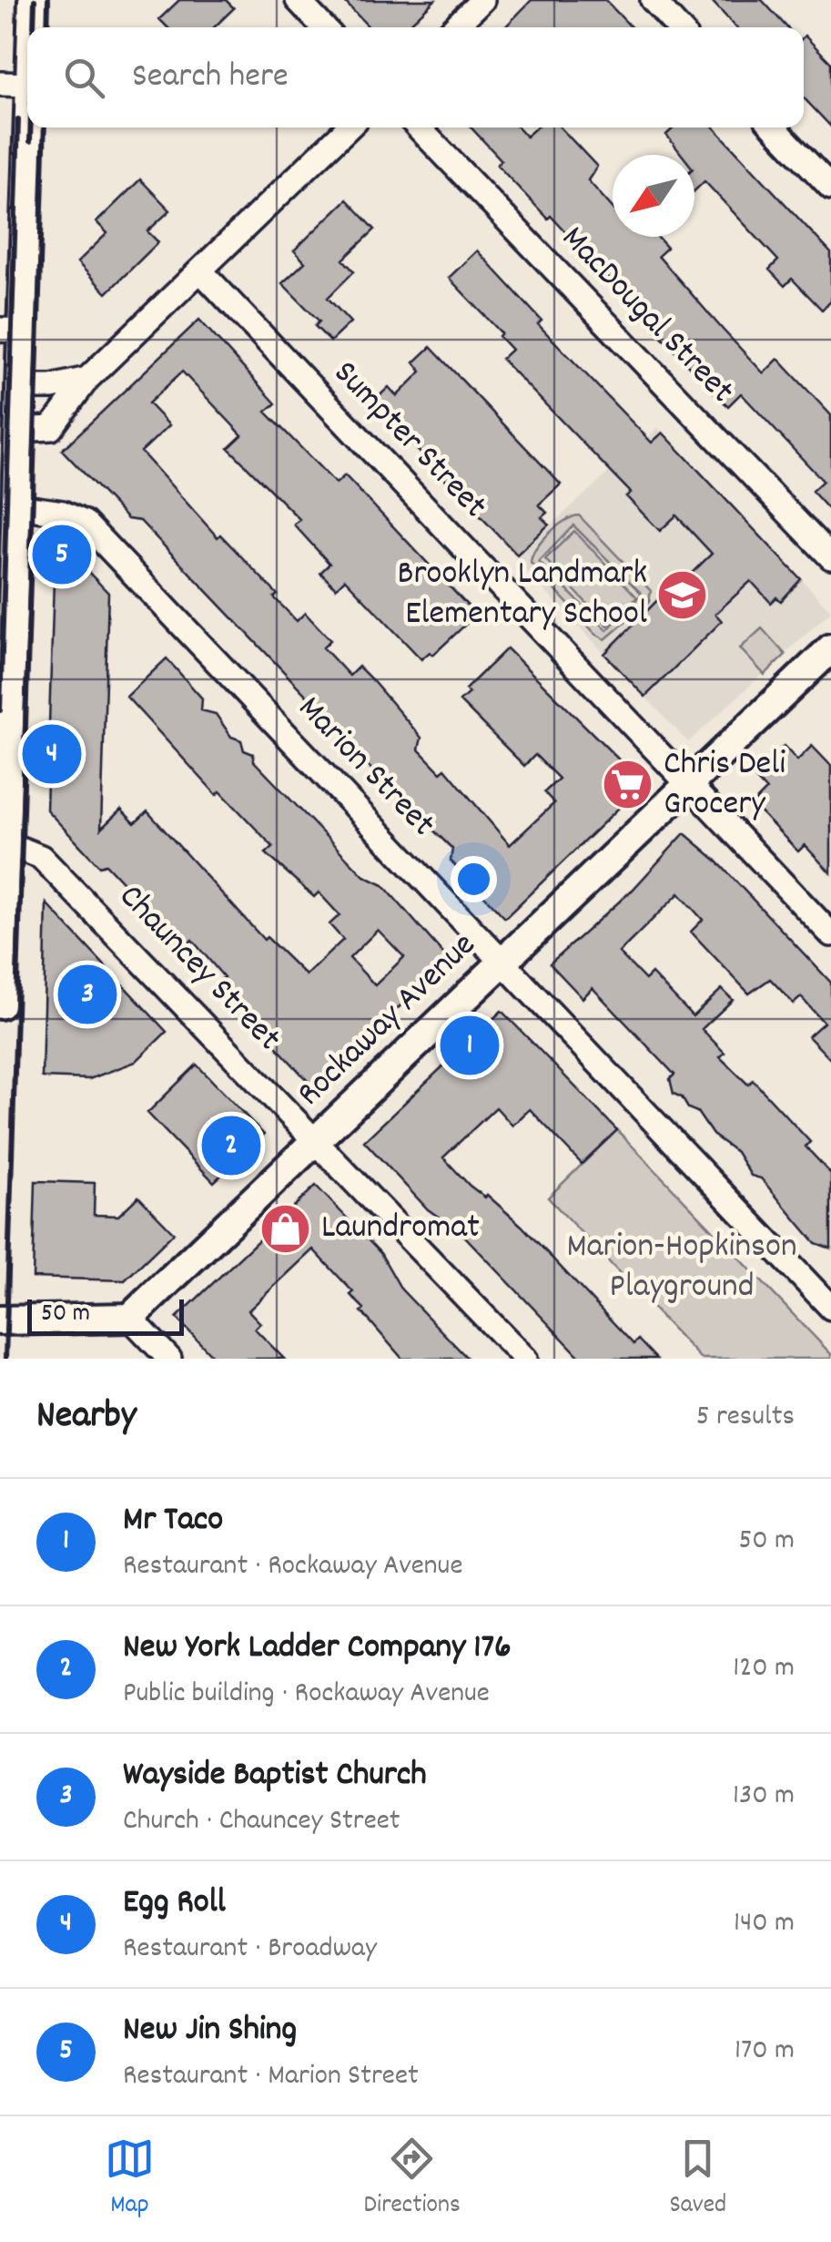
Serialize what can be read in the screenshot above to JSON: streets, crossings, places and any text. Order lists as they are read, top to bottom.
{
  "streets": {
    "main road": ["Rockaway Avenue"],
    "street": [
      "MacDougal Street",
      "Sumpter Street",
      "Marion Street",
      "Chauncey Street"
    ]
  },
  "crossings": [
    ["Sumpter Street", "Rockaway Avenue"],
    ["Marion Street", "Rockaway Avenue"],
    ["Chauncey Street", "Rockaway Avenue"]
  ],
  "parks": ["Marion-Hopkinson Playground"],
  "places": {
    "school or university": ["Brooklyn Landmark Elementary School"],
    "supermarket": ["Chris Deli Grocery"],
    "shop": ["Laundromat"]
  },
  "scale_bar": "50 m",
  "north": "bottom left",
  "page": {
    "search": "Search here",
    "pins": [
      "5",
      "4",
      "3",
      "1",
      "2"
    ],
    "scale": "50 m",
    "heading": ["Nearby", "5 results"],
    "list": [
      {
        "mark": "1",
        "name": "Mr Taco",
        "note": "Restaurant · Rockaway Avenue",
        "value": "50 m"
      },
      {
        "mark": "2",
        "name": "New York Ladder Company 176",
        "note": "Public building · Rockaway Avenue",
        "value": "120 m"
      },
      {
        "mark": "3",
        "name": "Wayside Baptist Church",
        "note": "Church · Chauncey Street",
        "value": "130 m"
      },
      {
        "mark": "4",
        "name": "Egg Roll",
        "note": "Restaurant · Broadway",
        "value": "140 m"
      },
      {
        "mark": "5",
        "name": "New Jin Shing",
        "note": "Restaurant · Marion Street",
        "value": "170 m"
      }
    ],
    "nav": ["Map", "Directions", "Saved"]
  }
}
